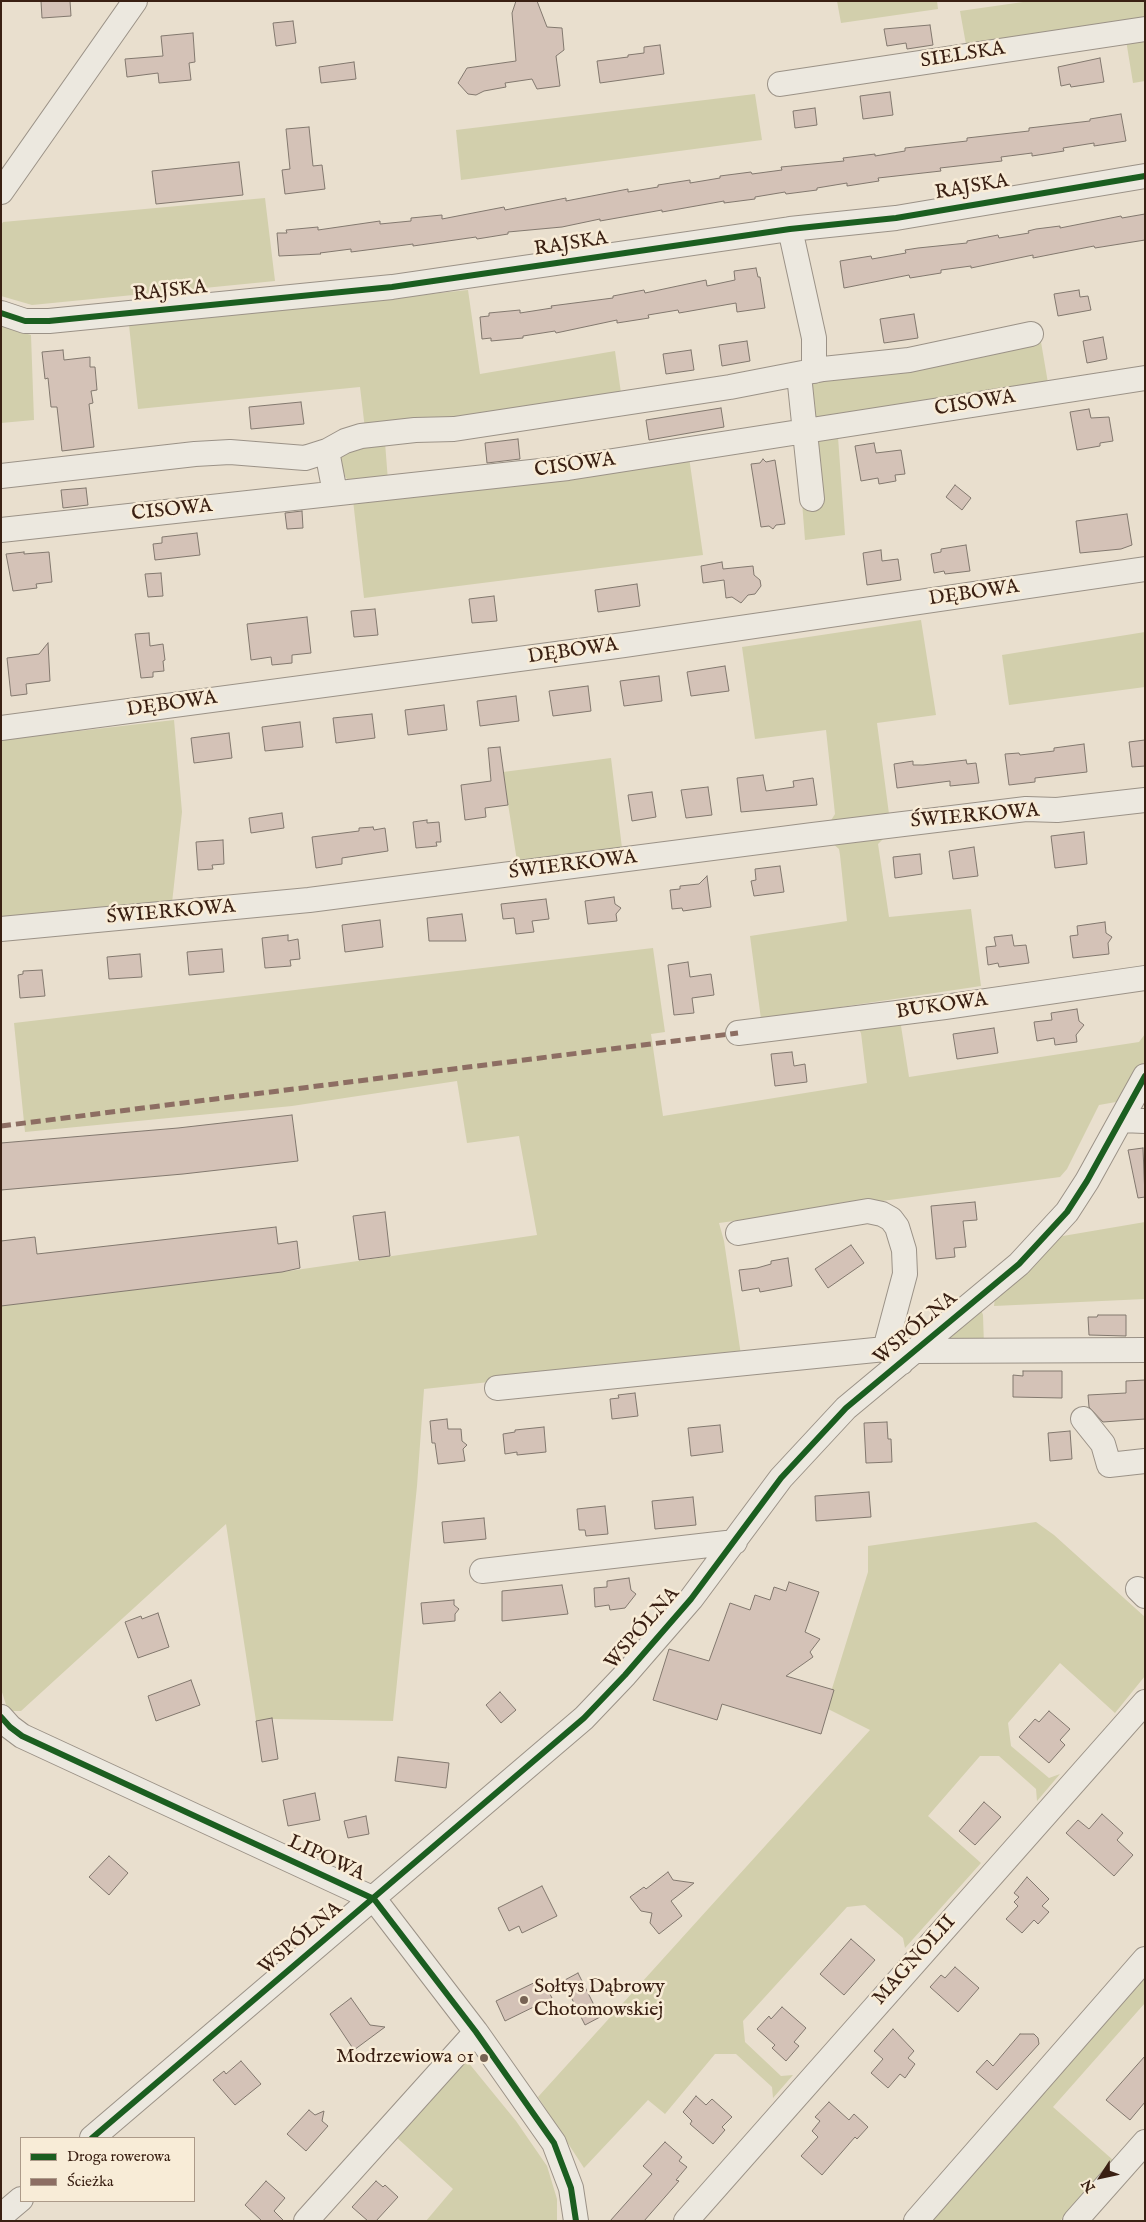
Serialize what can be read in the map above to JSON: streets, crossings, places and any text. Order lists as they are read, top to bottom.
{
  "streets": {
    "street": [
      "SIELSKA",
      "RAJSKA",
      "CISOWA",
      "DĘBOWA",
      "ŚWIERKOWA",
      "BUKOWA",
      "WSPÓLNA",
      "LIPOWA",
      "MAGNOLII"
    ]
  },
  "crossings": [
    ["WSPÓLNA", "LIPOWA"]
  ],
  "places": ["Sołtys Dąbrowy Chotomowskiej", "Modrzewiowa 01"],
  "legend": ["Droga rowerowa", "Ścieżka"],
  "north": "bottom left"
}
